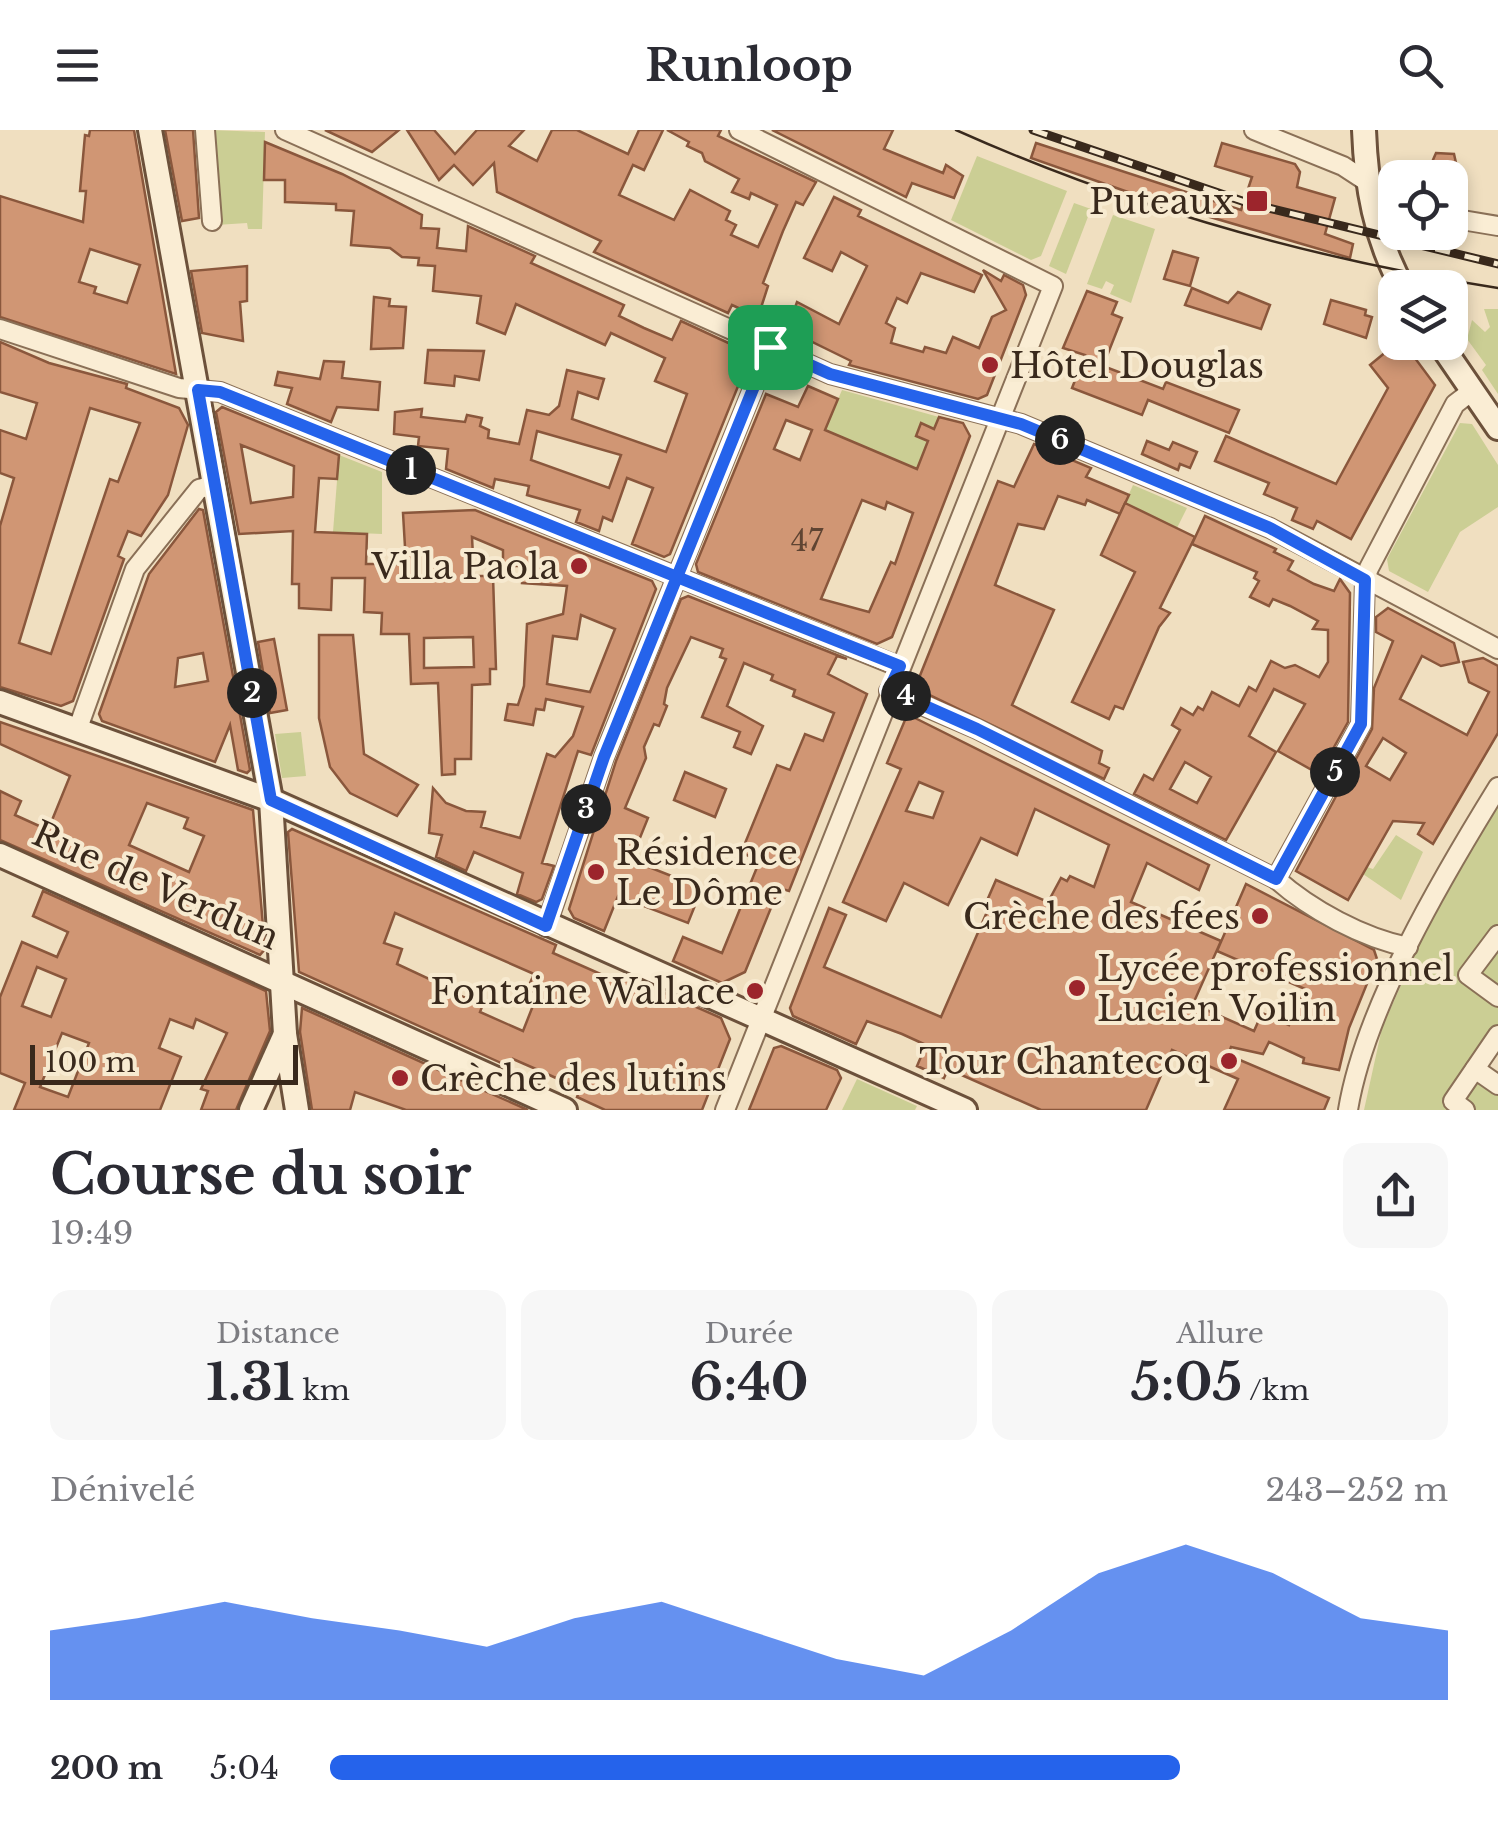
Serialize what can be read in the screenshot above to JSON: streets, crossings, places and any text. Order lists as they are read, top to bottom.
{
  "streets": {
    "street": ["Rue de Verdun"]
  },
  "places": {
    "transit": ["Puteaux"],
    "other": [
      "Hôtel Douglas",
      "Villa Paola",
      "Résidence Le Dôme",
      "Crèche des fées",
      "Lycée professionnel Lucien Voilin",
      "Fontaine Wallace",
      "Tour Chantecoq",
      "Crèche des lutins"
    ]
  },
  "house_numbers": ["47"],
  "scale_bar": "100 m",
  "page": {
    "header": "Runloop",
    "pins": [
      "6",
      "1",
      "2",
      "4",
      "5",
      "3"
    ],
    "scale": "100 m",
    "heading": ["Course du soir", "19:49"],
    "stats": [
      ["Distance", "1.31 km"],
      ["Durée", "6:40"],
      ["Allure", "5:05 /km"]
    ],
    "chart": ["Dénivelé", "243–252 m"],
    "list": [
      {
        "name": "200 m",
        "note": "5:04"
      }
    ]
  }
}
